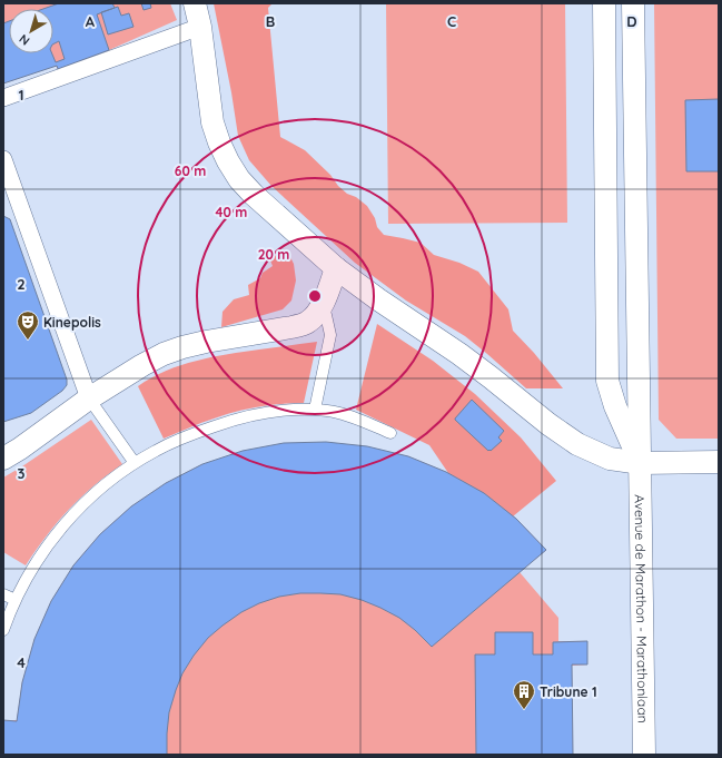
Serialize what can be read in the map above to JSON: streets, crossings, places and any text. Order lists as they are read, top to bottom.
{
  "streets": {
    "street": ["Avenue de Marathon - Marathonlaan"]
  },
  "places": {
    "theatre": ["Kinepolis"],
    "building": ["Tribune 1"]
  },
  "north": "bottom left",
  "grid": {
    "columns": [
      "A",
      "B",
      "C",
      "D"
    ],
    "rows": [
      "1",
      "2",
      "3",
      "4"
    ]
  },
  "rings": ["60 m", "40 m", "20 m"]
}
